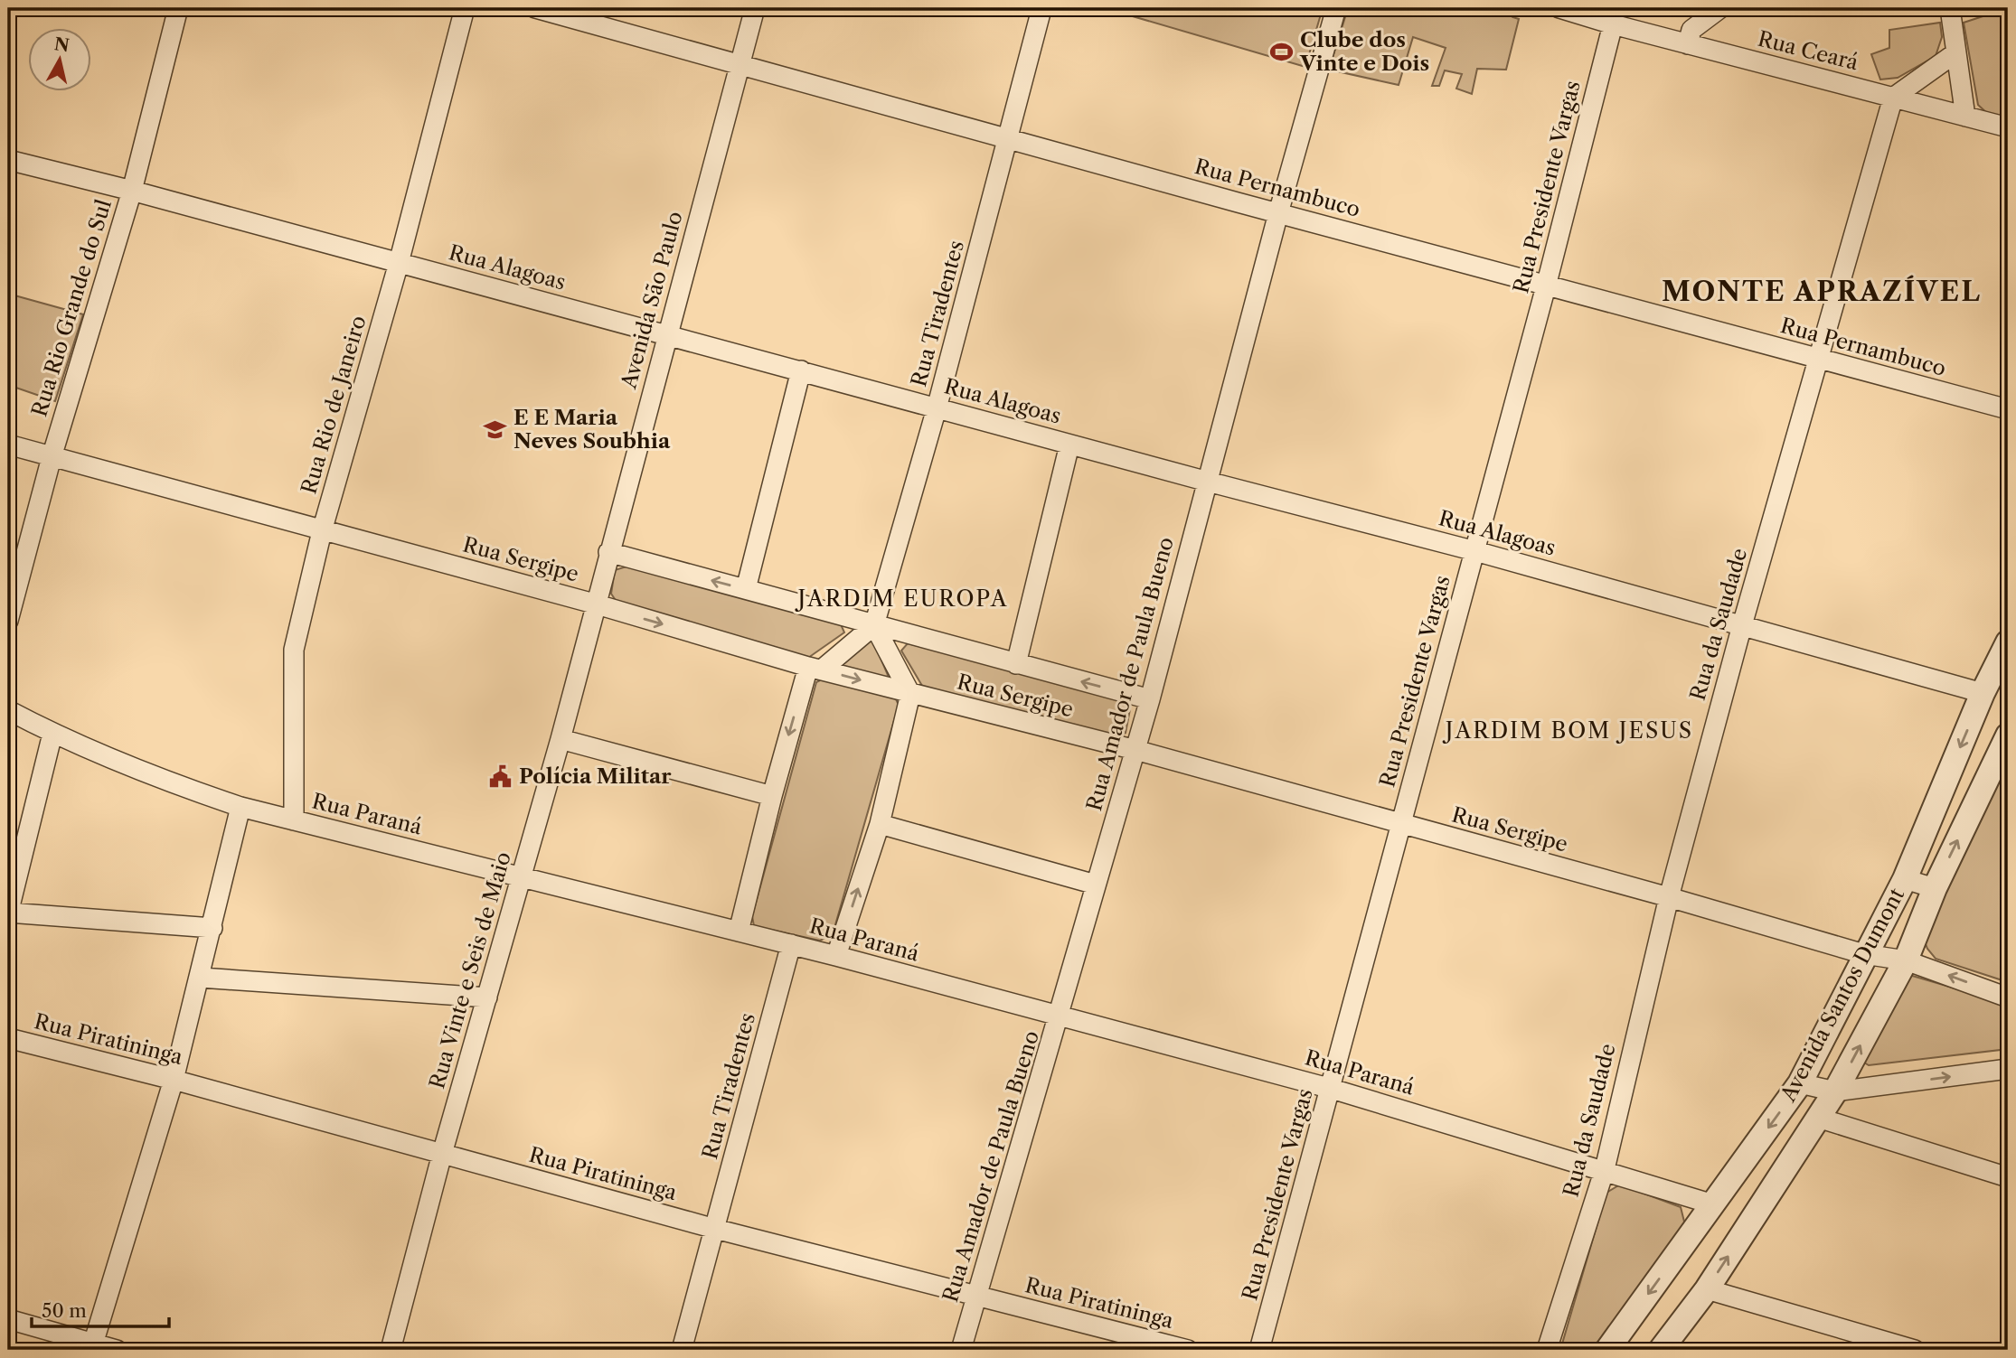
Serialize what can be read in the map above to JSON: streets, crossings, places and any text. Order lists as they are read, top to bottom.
{
  "streets": {
    "street": [
      "Rua Ceará",
      "Rua Presidente Vargas",
      "Rua Pernambuco",
      "Rua Alagoas",
      "Avenida São Paulo",
      "Rua Rio Grande do Sul",
      "Rua Tiradentes",
      "Rua Rio de Janeiro",
      "Rua Sergipe",
      "Rua da Saudade",
      "Rua Amador de Paula Bueno",
      "Rua Paraná",
      "Rua Vinte e Seis de Maio",
      "Avenida Santos Dumont",
      "Rua Piratininga"
    ]
  },
  "crossings": [
    ["Rua Ceará", "Rua Presidente Vargas"],
    ["Rua Ceará", "Rua da Saudade"],
    ["Rua Presidente Vargas", "Rua Pernambuco"],
    ["Rua Presidente Vargas", "Rua Alagoas"],
    ["Rua Presidente Vargas", "Rua Sergipe"],
    ["Rua Presidente Vargas", "Rua Paraná"],
    ["Rua Pernambuco", "Avenida São Paulo"],
    ["Rua Pernambuco", "Rua Tiradentes"],
    ["Rua Pernambuco", "Rua da Saudade"],
    ["Rua Pernambuco", "Rua Amador de Paula Bueno"],
    ["Rua Alagoas", "Avenida São Paulo"],
    ["Rua Alagoas", "Rua Rio Grande do Sul"],
    ["Rua Alagoas", "Rua Tiradentes"],
    ["Rua Alagoas", "Rua Rio de Janeiro"],
    ["Rua Alagoas", "Rua da Saudade"],
    ["Rua Alagoas", "Rua Amador de Paula Bueno"],
    ["Rua Alagoas", "Avenida Santos Dumont"],
    ["Avenida São Paulo", "Rua Sergipe"],
    ["Avenida São Paulo", "Rua Vinte e Seis de Maio"],
    ["Rua Rio Grande do Sul", "Rua Sergipe"],
    ["Rua Tiradentes", "Rua Sergipe"],
    ["Rua Tiradentes", "Rua Paraná"],
    ["Rua Tiradentes", "Rua Piratininga"],
    ["Rua Rio de Janeiro", "Rua Sergipe"],
    ["Rua Rio de Janeiro", "Rua Paraná"],
    ["Rua Sergipe", "Rua da Saudade"],
    ["Rua Sergipe", "Rua Amador de Paula Bueno"],
    ["Rua Sergipe", "Rua Vinte e Seis de Maio"],
    ["Rua Sergipe", "Avenida Santos Dumont"],
    ["Rua da Saudade", "Rua Paraná"],
    ["Rua Amador de Paula Bueno", "Rua Paraná"],
    ["Rua Amador de Paula Bueno", "Rua Piratininga"],
    ["Rua Paraná", "Rua Vinte e Seis de Maio"],
    ["Rua Paraná", "Avenida Santos Dumont"],
    ["Rua Vinte e Seis de Maio", "Rua Piratininga"]
  ],
  "districts": ["MONTE APRAZÍVEL", "JARDIM EUROPA", "JARDIM BOM JESUS"],
  "places": {
    "sports": ["Clube dos Vinte e Dois"],
    "school or university": ["E E Maria Neves Soubhia"],
    "public building": ["Polícia Militar"]
  },
  "scale_bar": "50 m",
  "north": "top"
}
